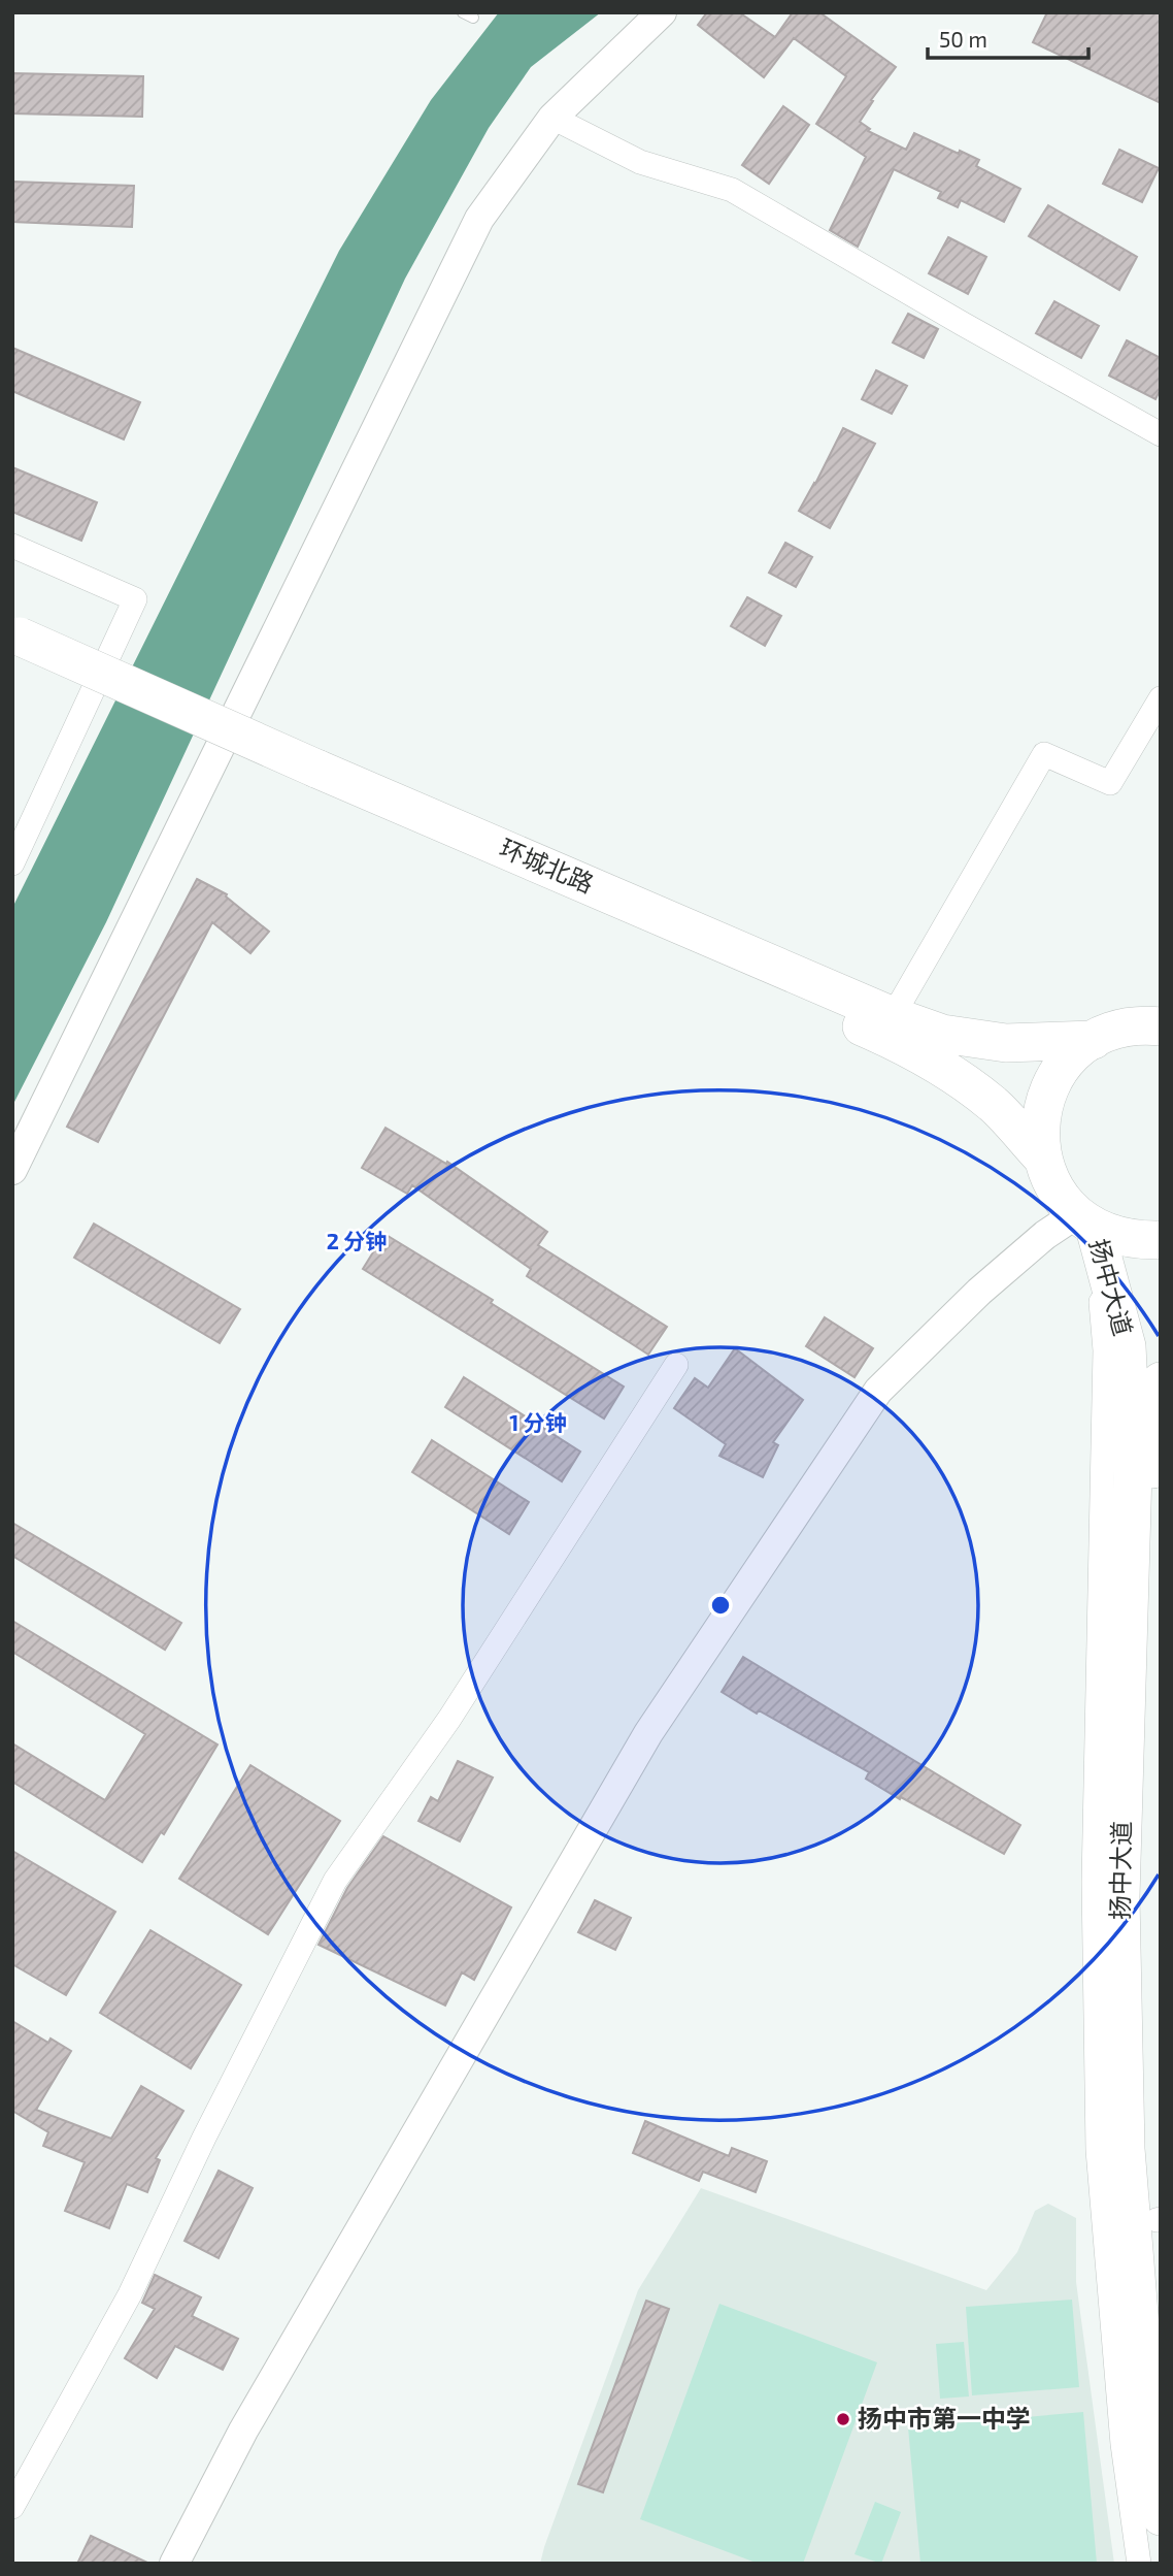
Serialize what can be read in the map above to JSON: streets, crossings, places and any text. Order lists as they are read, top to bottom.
{
  "streets": {
    "main road": ["环城北路", "扬中大道"]
  },
  "places": ["扬中市第一中学"],
  "scale_bar": "50 m",
  "rings": ["2 分钟", "1 分钟"]
}
